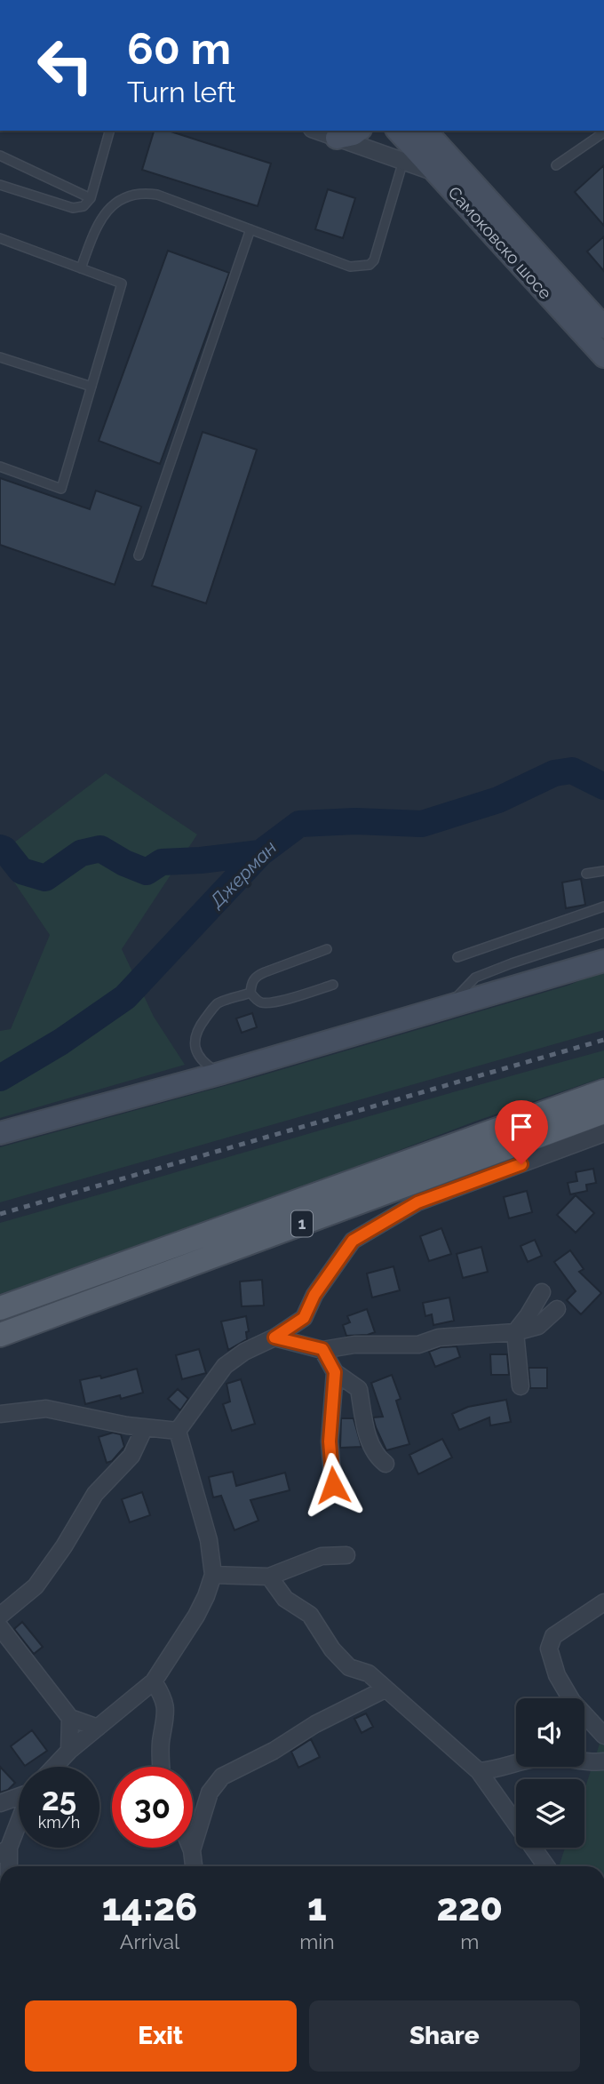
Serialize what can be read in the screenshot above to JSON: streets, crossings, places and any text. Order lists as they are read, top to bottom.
{
  "streets": {
    "main road": ["Самоковско шосе", "1"]
  },
  "water": ["Джерман"],
  "page": {
    "turn": ["60 m", "Turn left"],
    "speed": "25 km/h",
    "limit": "30",
    "eta": [
      "14:26",
      "Arrival",
      "1",
      "min",
      "220",
      "m"
    ],
    "buttons": ["Exit", "Share"]
  }
}
